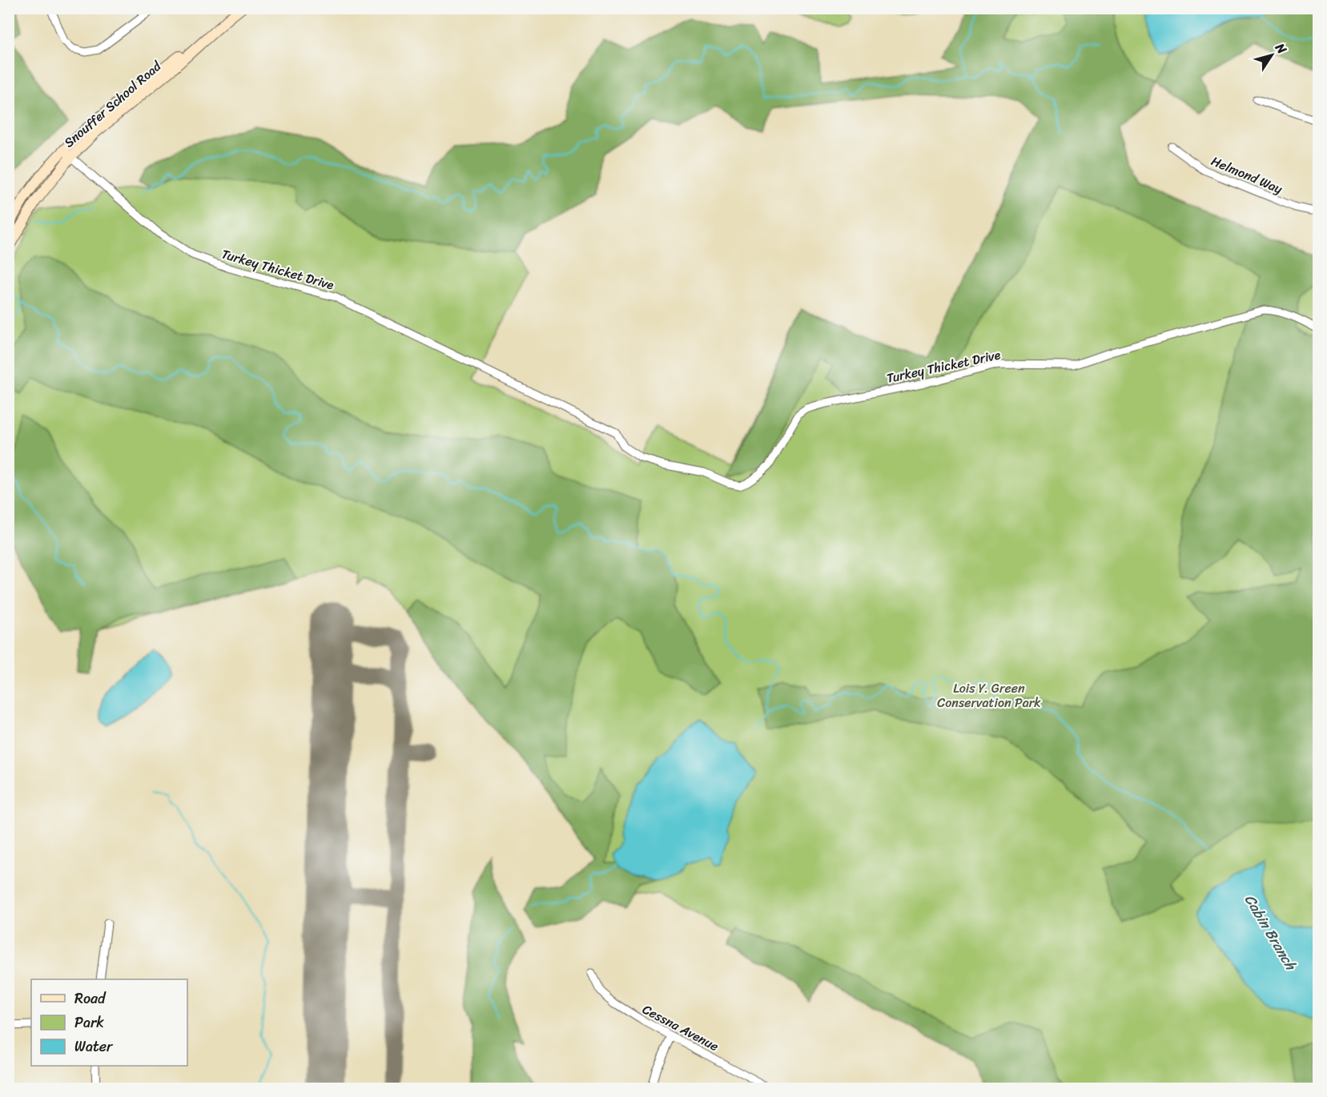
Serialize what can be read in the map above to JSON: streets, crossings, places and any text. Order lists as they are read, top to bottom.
{
  "streets": {
    "main road": ["Snouffer School Road"],
    "street": ["Helmond Way", "Turkey Thicket Drive", "Cessna Avenue"]
  },
  "crossings": [
    ["Snouffer School Road", "Turkey Thicket Drive"]
  ],
  "water": ["Cabin Branch"],
  "parks": ["Lois Y. Green Conservation Park"],
  "legend": ["Road", "Park", "Water"],
  "north": "top right"
}
